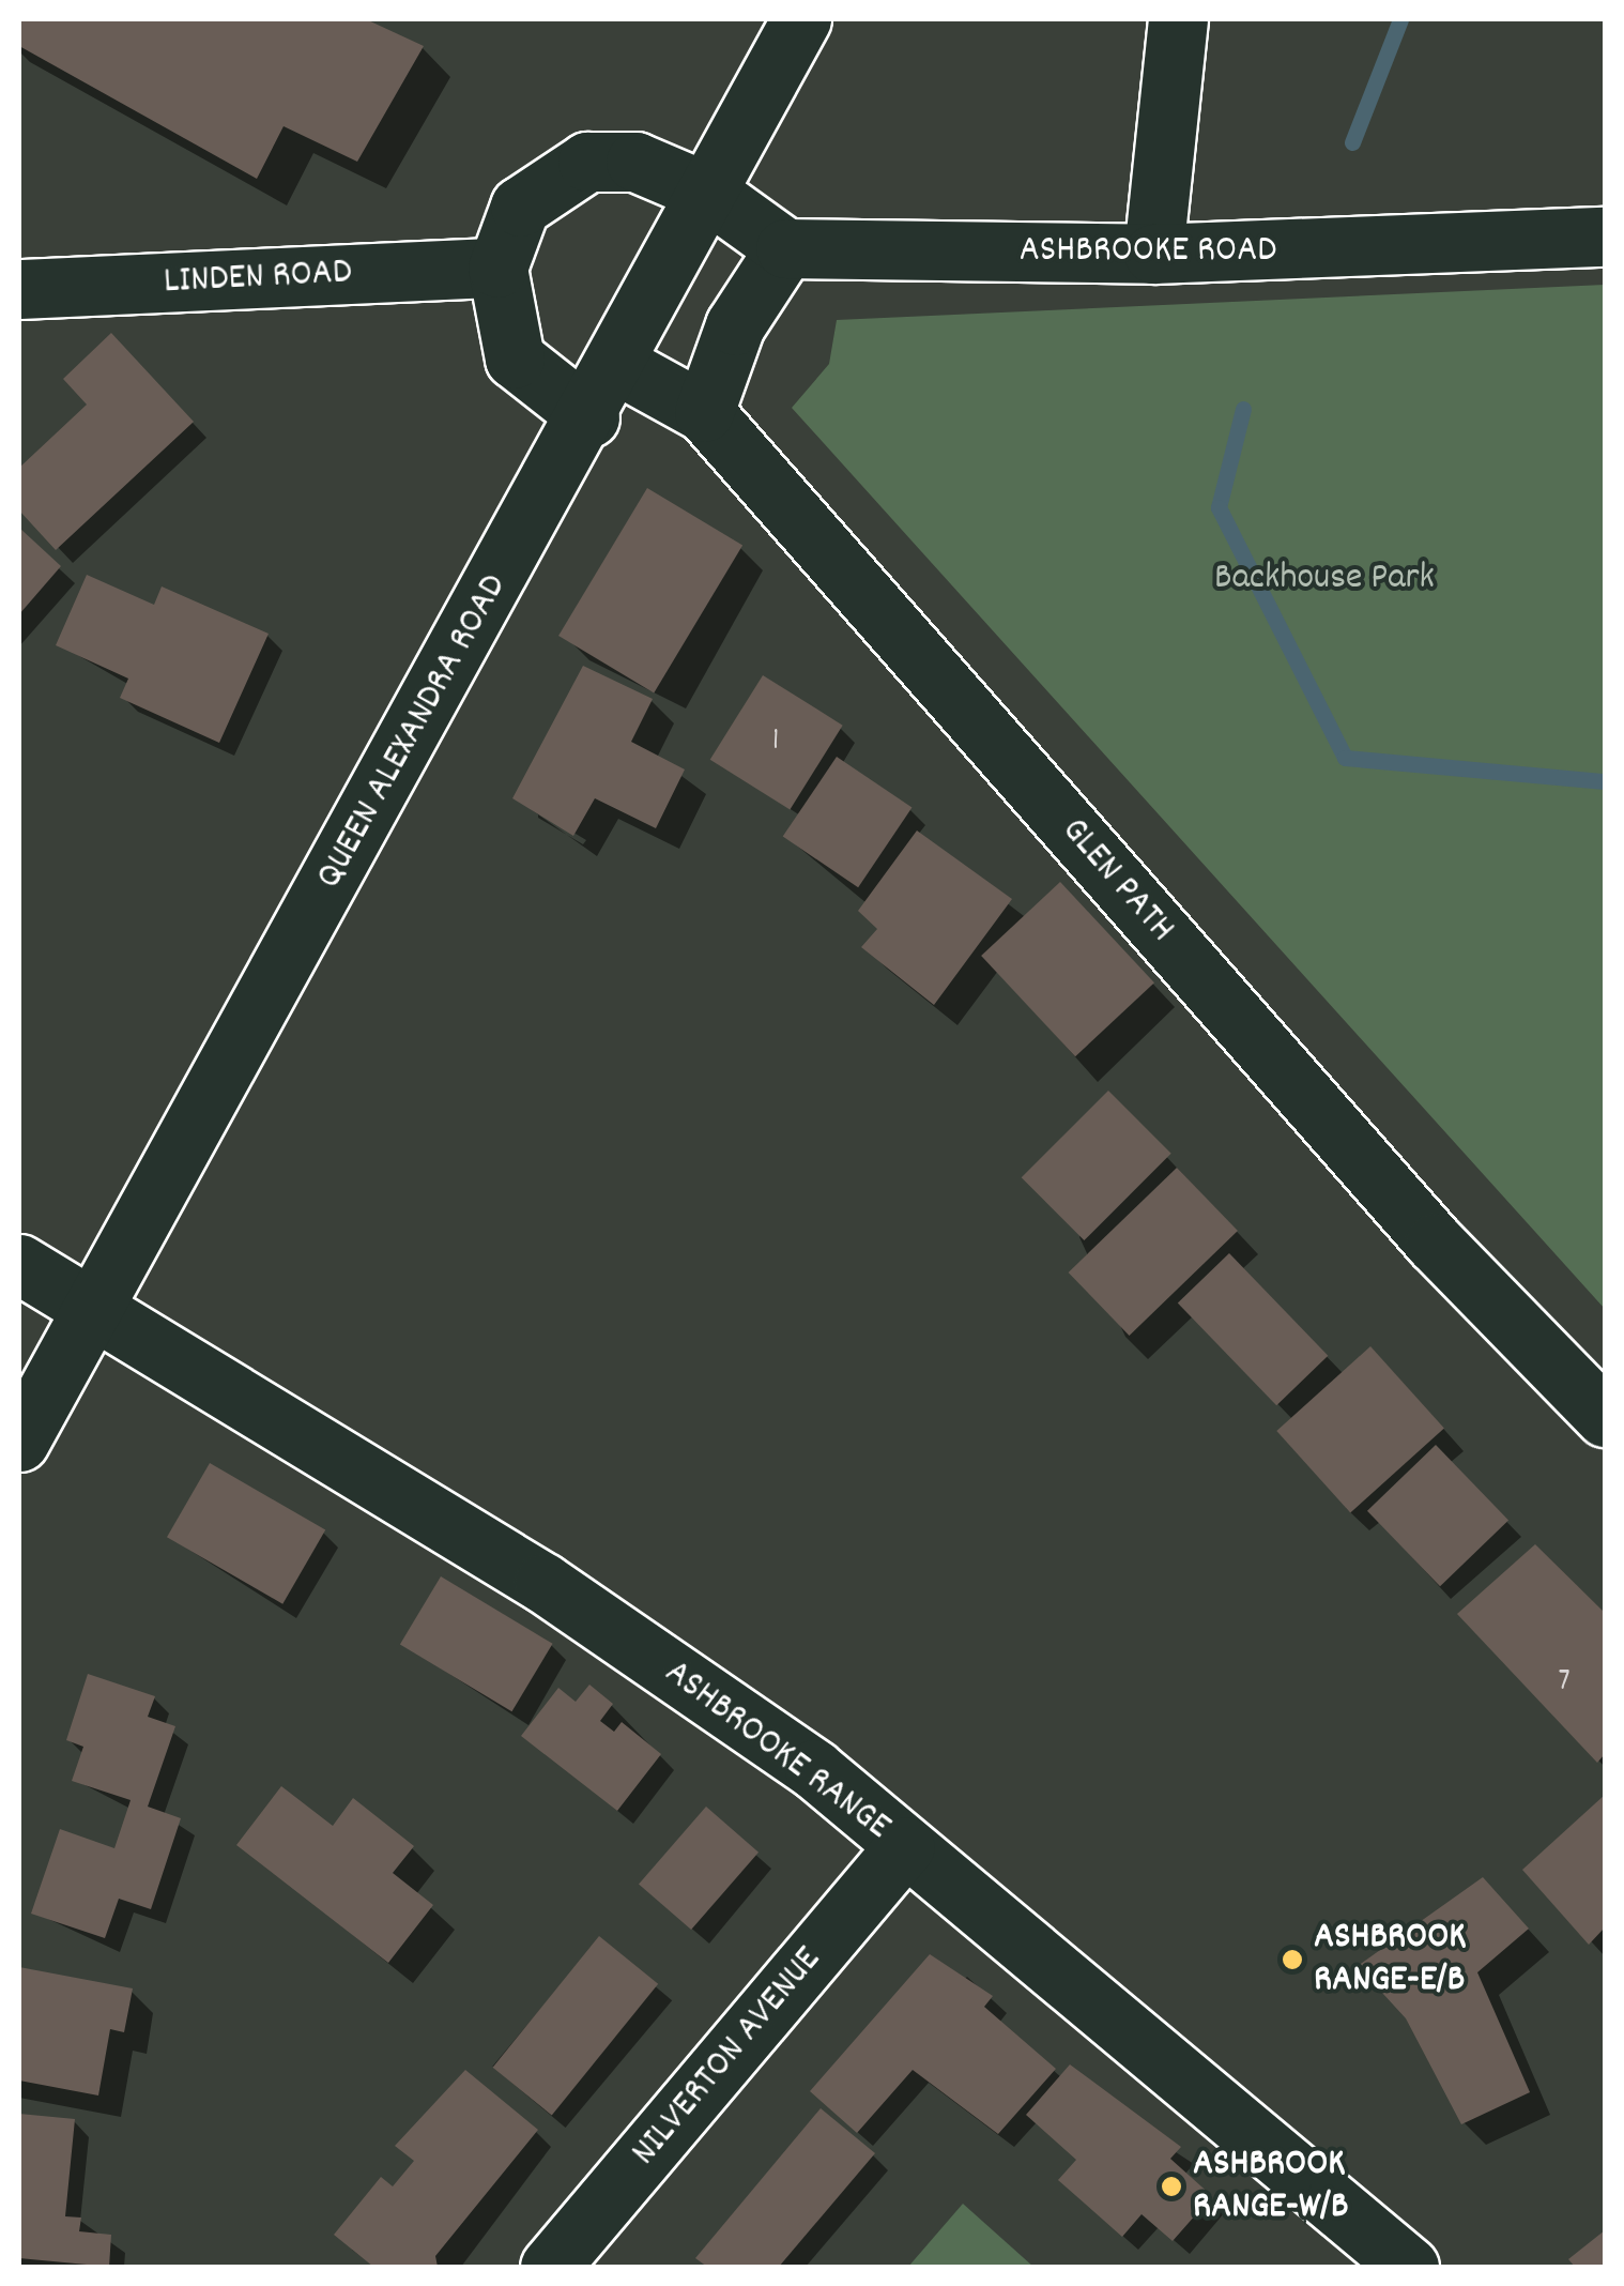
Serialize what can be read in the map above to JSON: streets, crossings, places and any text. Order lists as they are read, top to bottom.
{
  "streets": {
    "street": [
      "ASHBROOKE ROAD",
      "LINDEN ROAD",
      "QUEEN ALEXANDRA ROAD",
      "GLEN PATH",
      "ASHBROOKE RANGE",
      "NILVERTON AVENUE"
    ]
  },
  "crossings": [
    ["QUEEN ALEXANDRA ROAD", "GLEN PATH"],
    ["QUEEN ALEXANDRA ROAD", "ASHBROOKE RANGE"],
    ["ASHBROOKE RANGE", "NILVERTON AVENUE"]
  ],
  "parks": ["Backhouse Park"],
  "places": ["ASHBROOK RANGE-E/B", "ASHBROOK RANGE-W/B"],
  "house_numbers": ["1", "7"]
}
